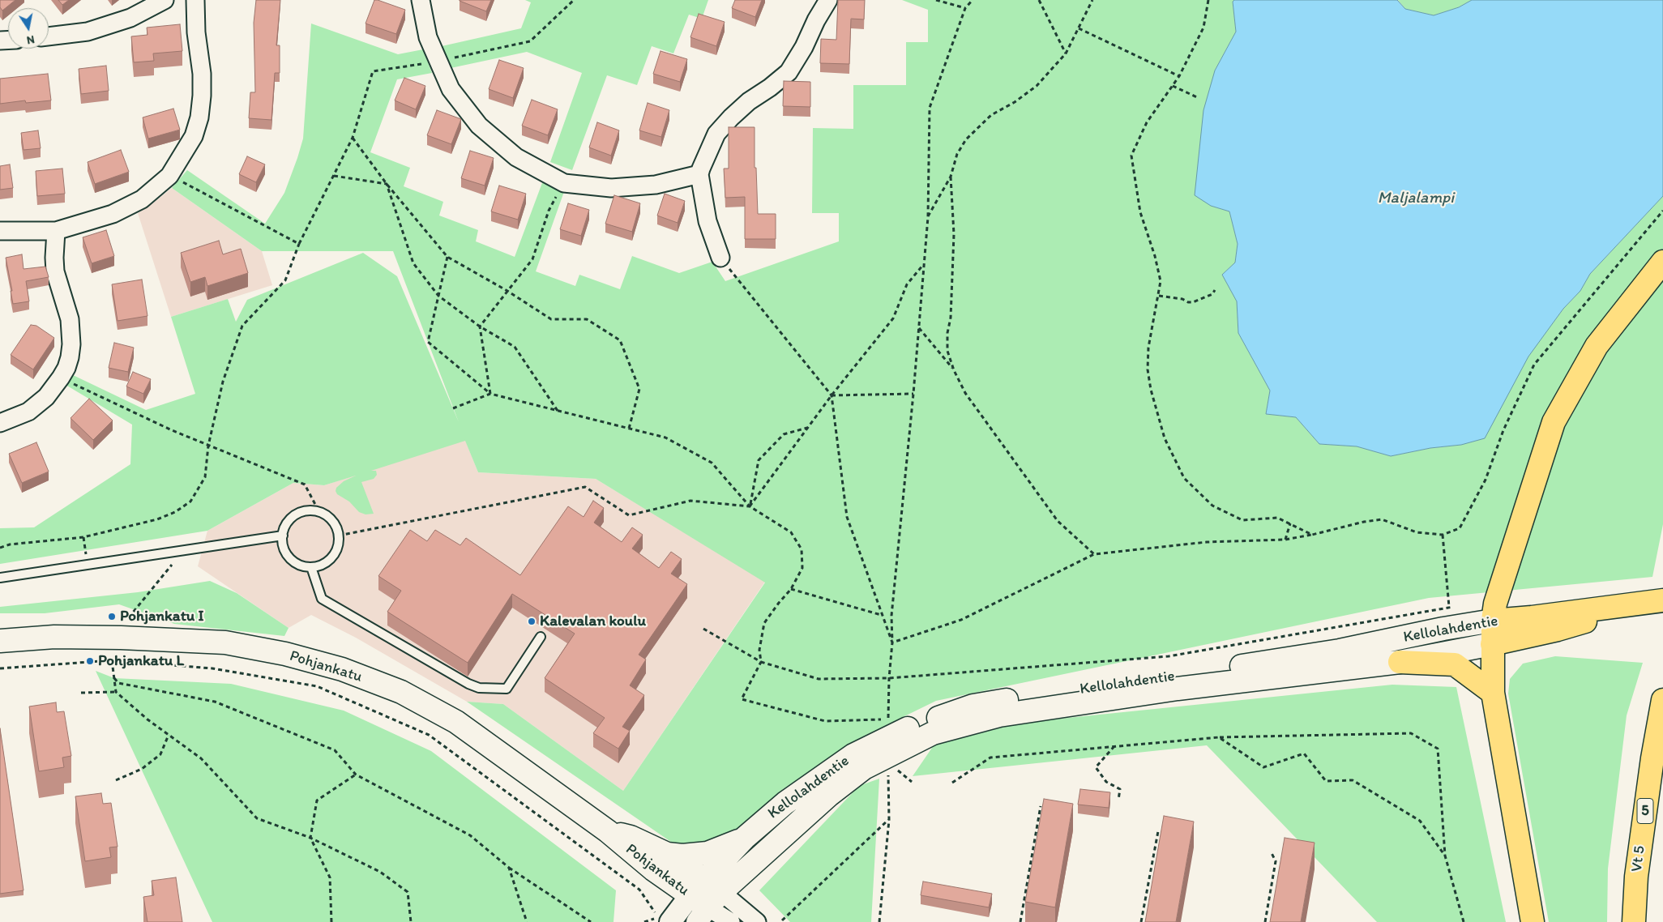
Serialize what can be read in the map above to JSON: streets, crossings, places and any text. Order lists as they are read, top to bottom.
{
  "streets": {
    "main road": [
      "Kellolahdentie",
      "Pohjankatu",
      "5",
      "Vt 5"
    ]
  },
  "crossings": [
    ["Kellolahdentie", "Pohjankatu"]
  ],
  "water": ["Maljalampi"],
  "places": ["Pohjankatu I", "Kalevalan koulu", "Pohjankatu L"],
  "north": "bottom"
}
